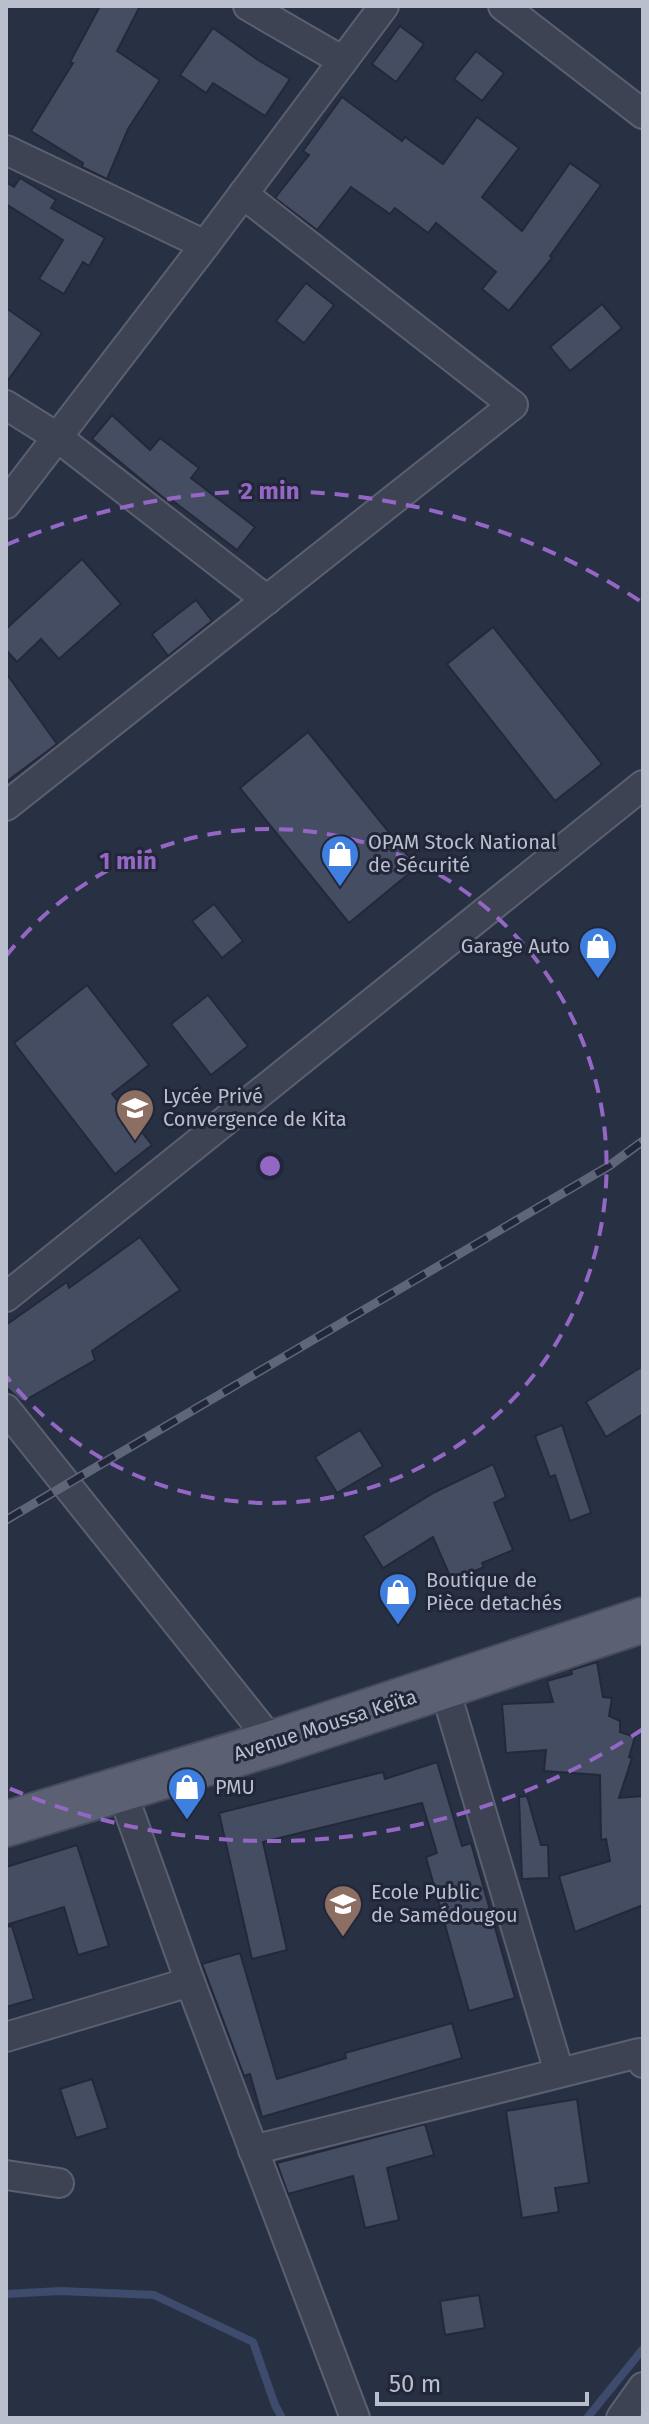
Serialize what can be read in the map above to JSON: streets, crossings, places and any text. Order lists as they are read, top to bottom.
{
  "streets": {
    "main road": ["Avenue Moussa Keïta"]
  },
  "places": {
    "shop": [
      "OPAM Stock National de Sécurité",
      "Garage Auto",
      "Boutique de Pièce detachés",
      "PMU"
    ],
    "school or university": ["Lycée Privé Convergence de Kita", "Ecole Public de Samédougou"]
  },
  "scale_bar": "50 m",
  "rings": ["2 min", "1 min"]
}
